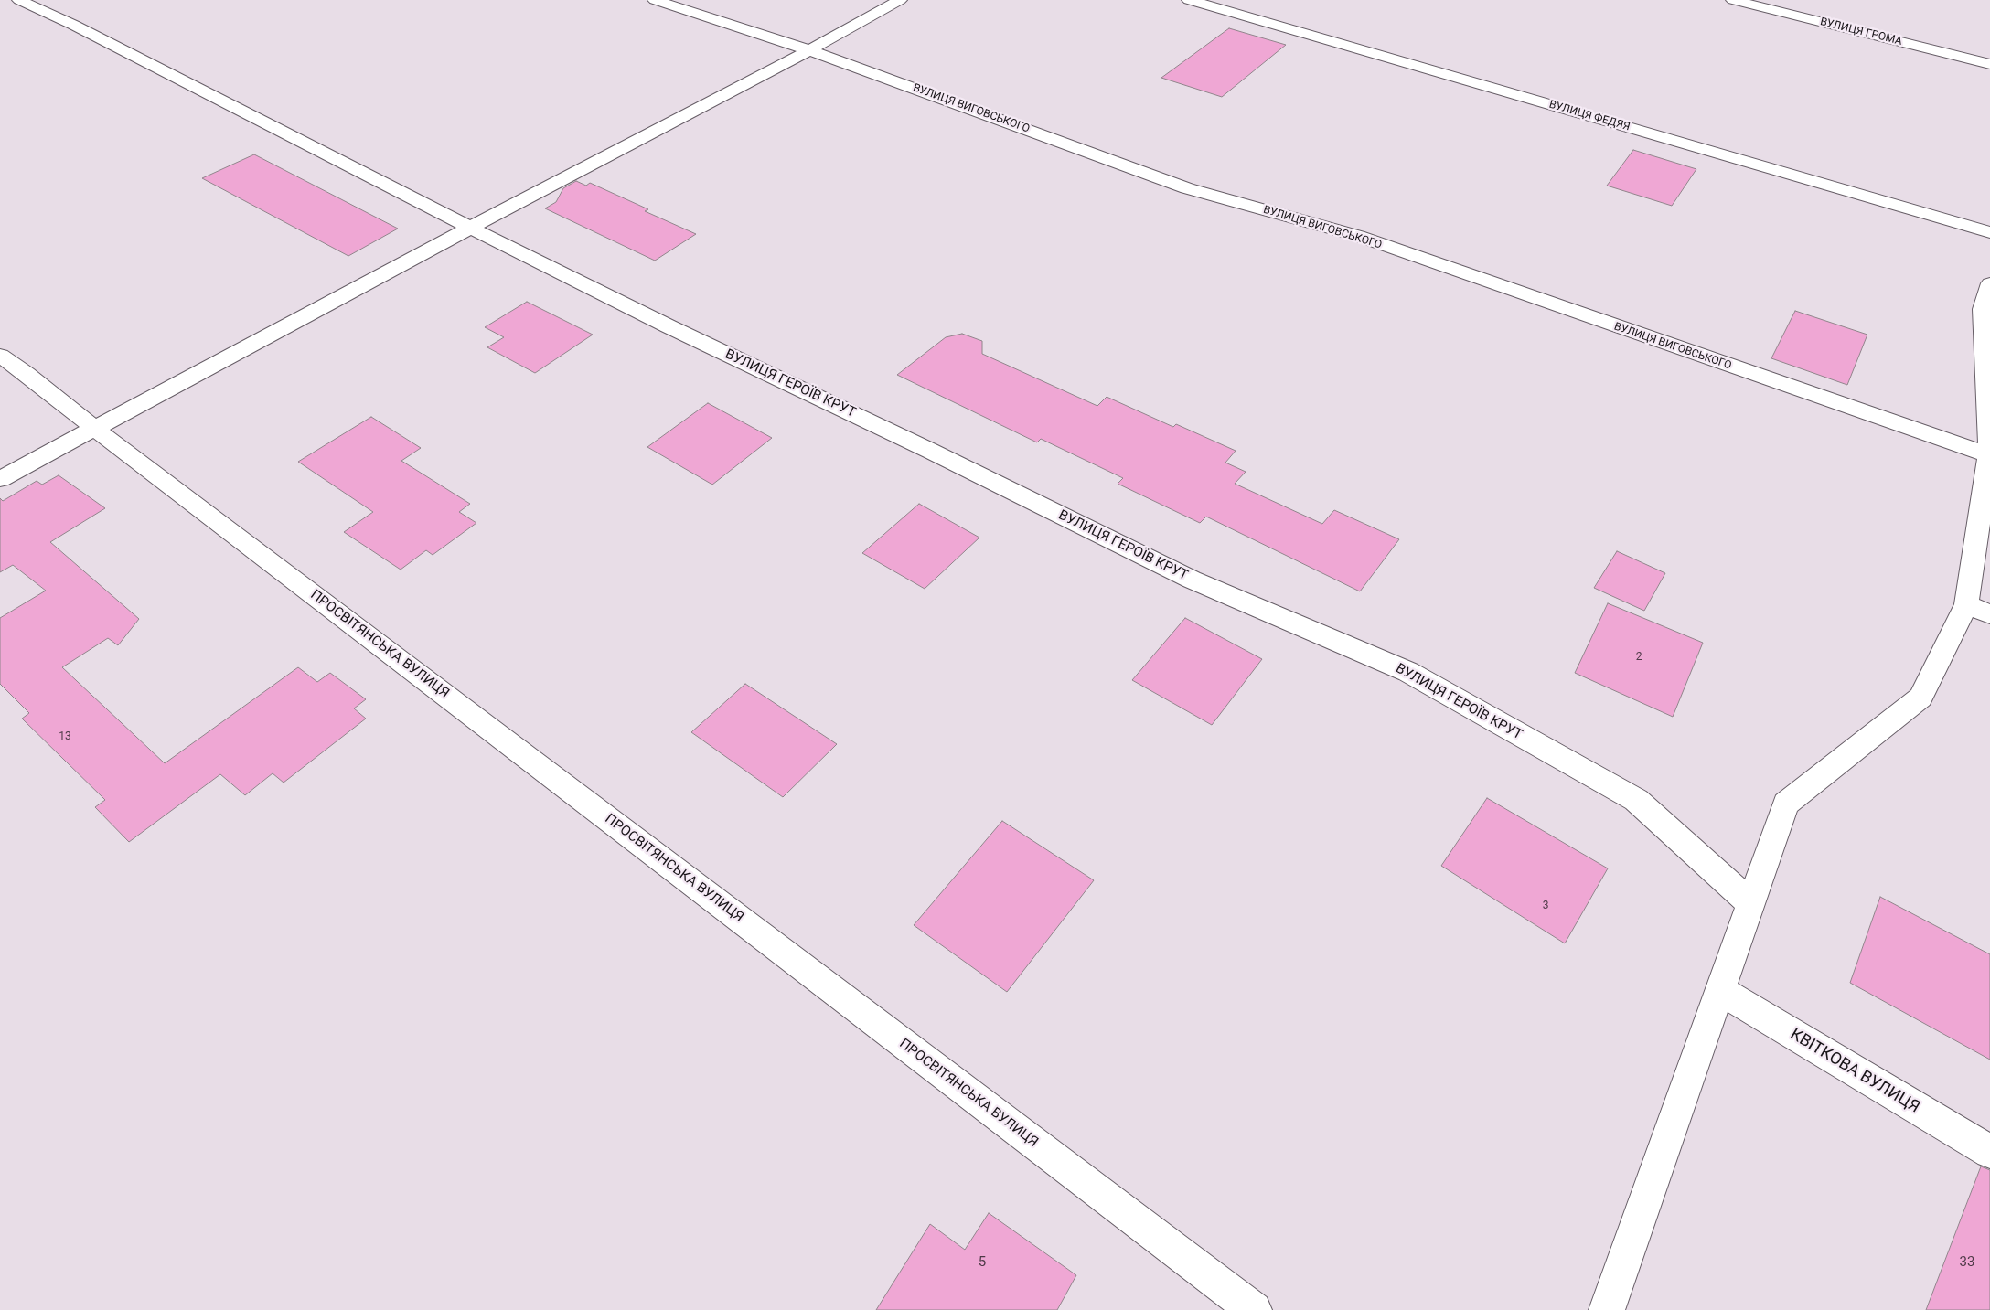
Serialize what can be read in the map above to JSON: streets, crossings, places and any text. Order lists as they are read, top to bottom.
{
  "streets": {
    "street": [
      "ВУЛИЦЯ ГРОМА",
      "ВУЛИЦЯ ВИГОВСЬКОГО",
      "ВУЛИЦЯ ФЕДЯЯ",
      "ВУЛИЦЯ ГЕРОЇВ КРУТ",
      "ПРОСВІТЯНСЬКА ВУЛИЦЯ",
      "КВІТКОВА ВУЛИЦЯ"
    ]
  },
  "house_numbers": [
    "2",
    "13",
    "3",
    "5",
    "33"
  ]
}
